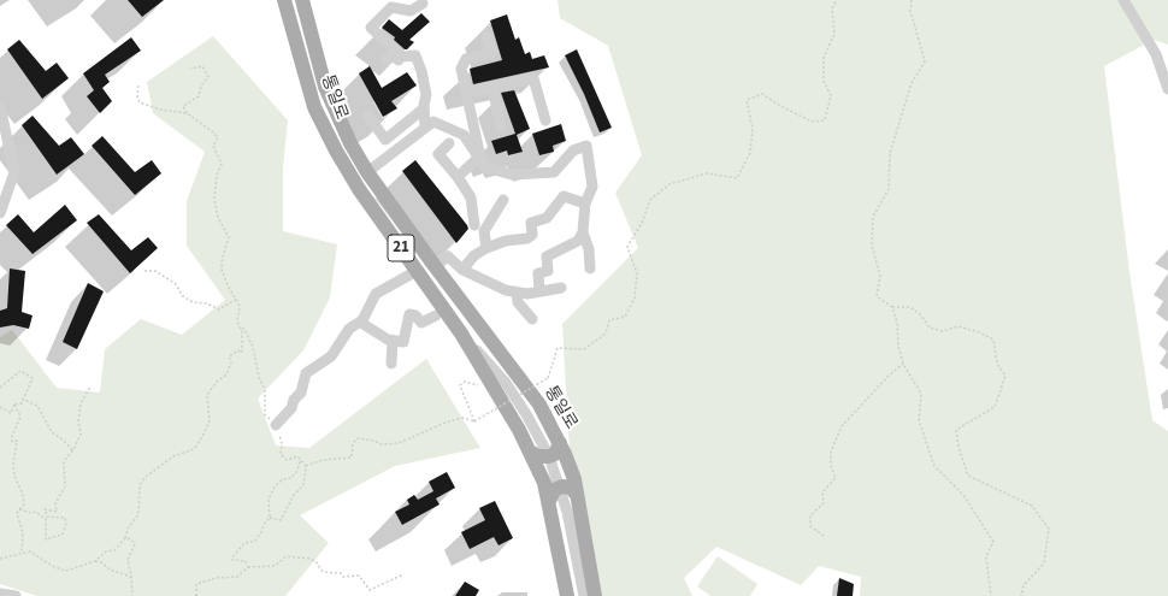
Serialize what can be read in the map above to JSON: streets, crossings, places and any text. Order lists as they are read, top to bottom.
{
  "streets": {
    "main road": ["통일로", "21"]
  }
}
